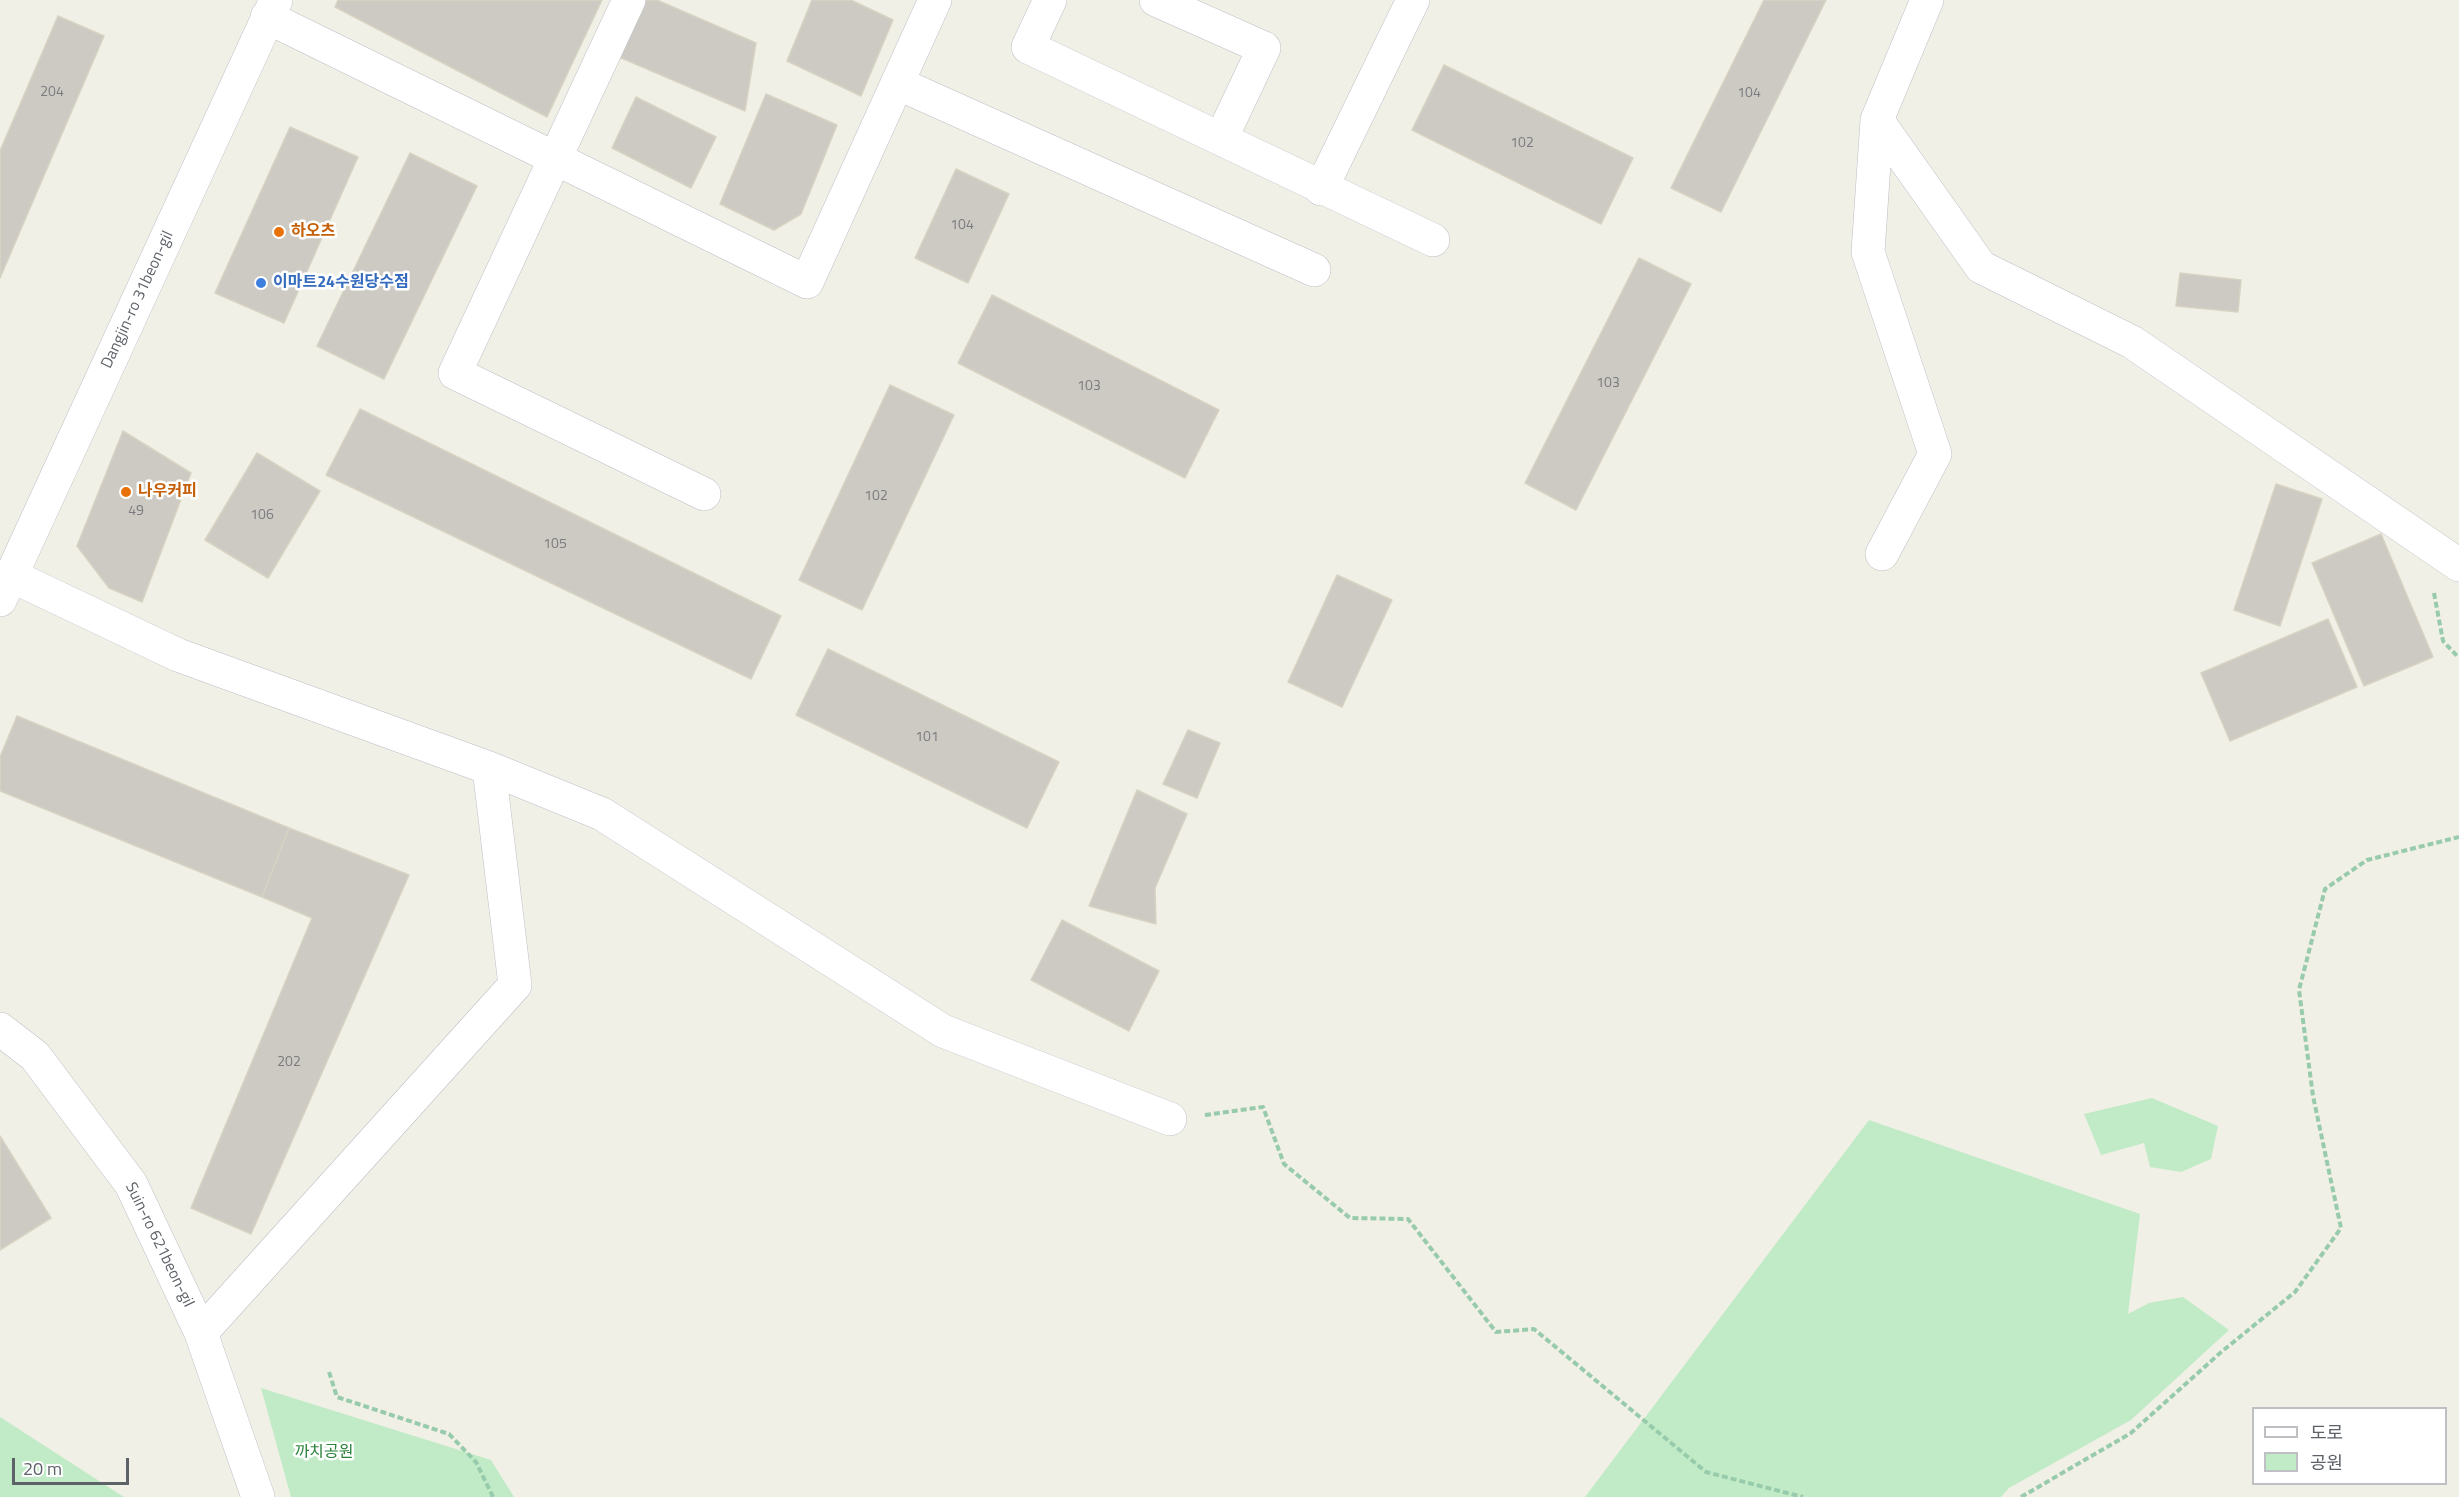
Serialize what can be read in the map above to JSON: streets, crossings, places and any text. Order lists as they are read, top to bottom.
{
  "streets": {
    "street": ["Dangjin-ro 31beon-gil", "Suin-ro 621beon-gil"]
  },
  "parks": ["까치공원"],
  "places": ["하오츠", "이마트24수원당수점", "나우커피"],
  "house_numbers": [
    "204",
    "104",
    "102",
    "104",
    "103",
    "103",
    "102",
    "49",
    "106",
    "105",
    "101",
    "202"
  ],
  "legend": ["도로", "공원"],
  "scale_bar": "20 m"
}
